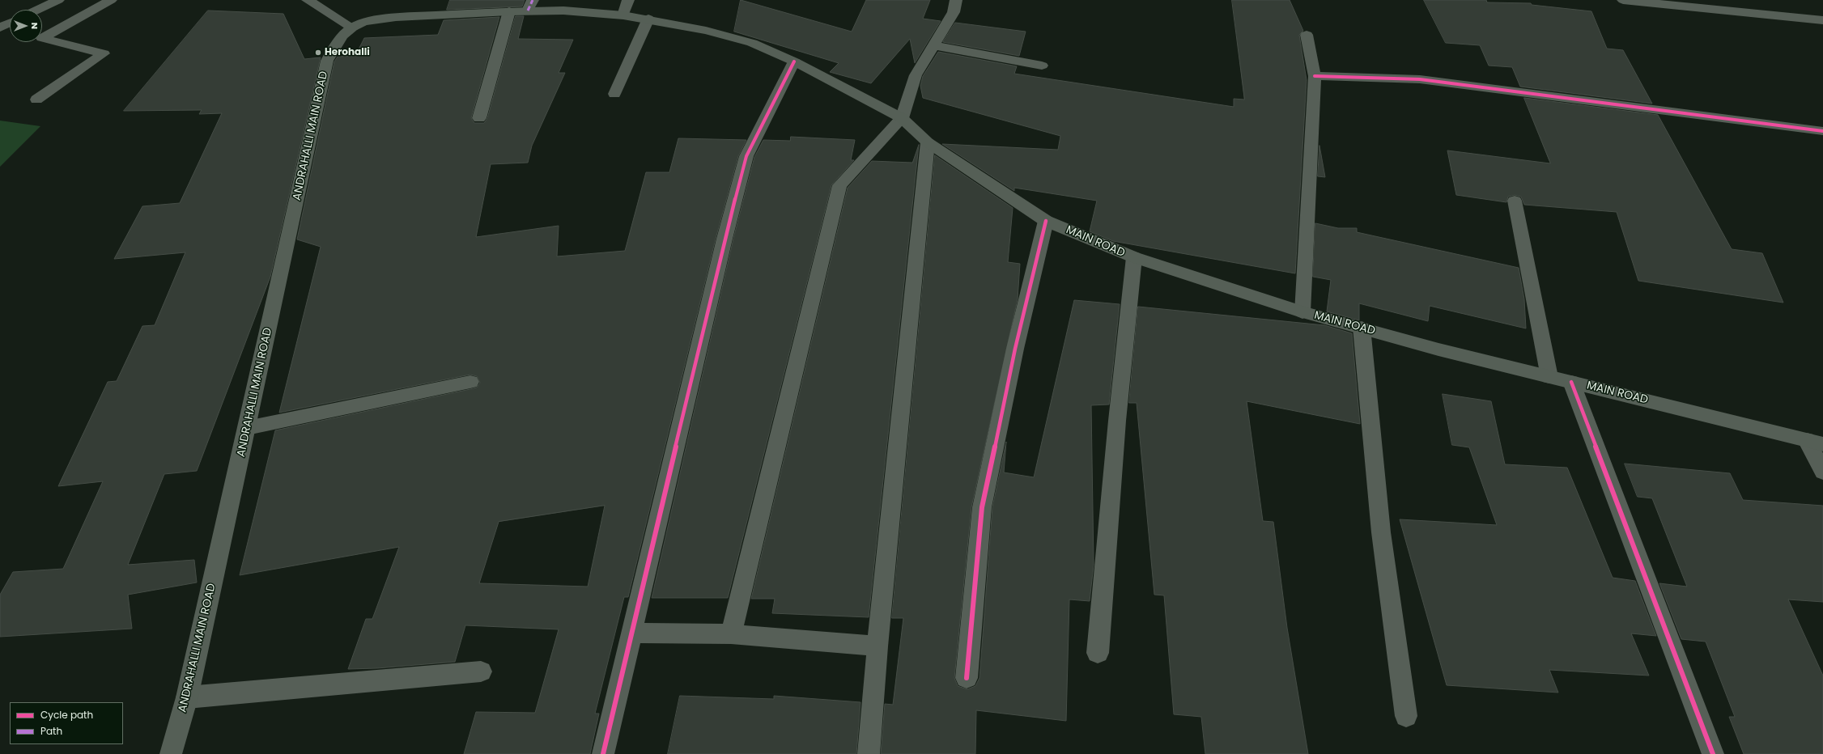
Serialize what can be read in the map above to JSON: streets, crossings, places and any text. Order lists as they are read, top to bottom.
{
  "streets": {
    "main road": ["ANDRAHALLI MAIN ROAD", "MAIN ROAD"]
  },
  "crossings": [
    ["ANDRAHALLI MAIN ROAD", "MAIN ROAD"]
  ],
  "places": ["Herohalli"],
  "legend": ["Cycle path", "Path"],
  "north": "right"
}
